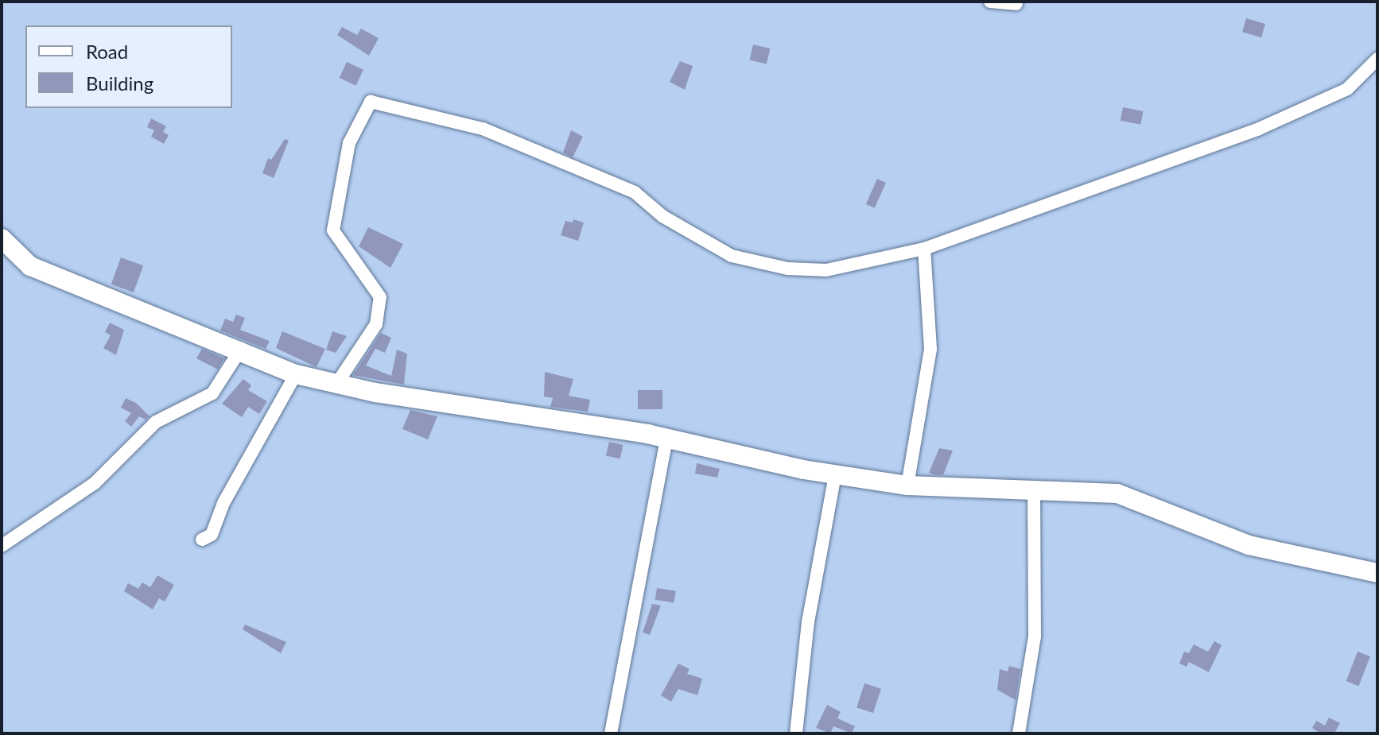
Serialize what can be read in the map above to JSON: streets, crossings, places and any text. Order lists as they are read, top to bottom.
{
  "legend": ["Road", "Building"]
}
